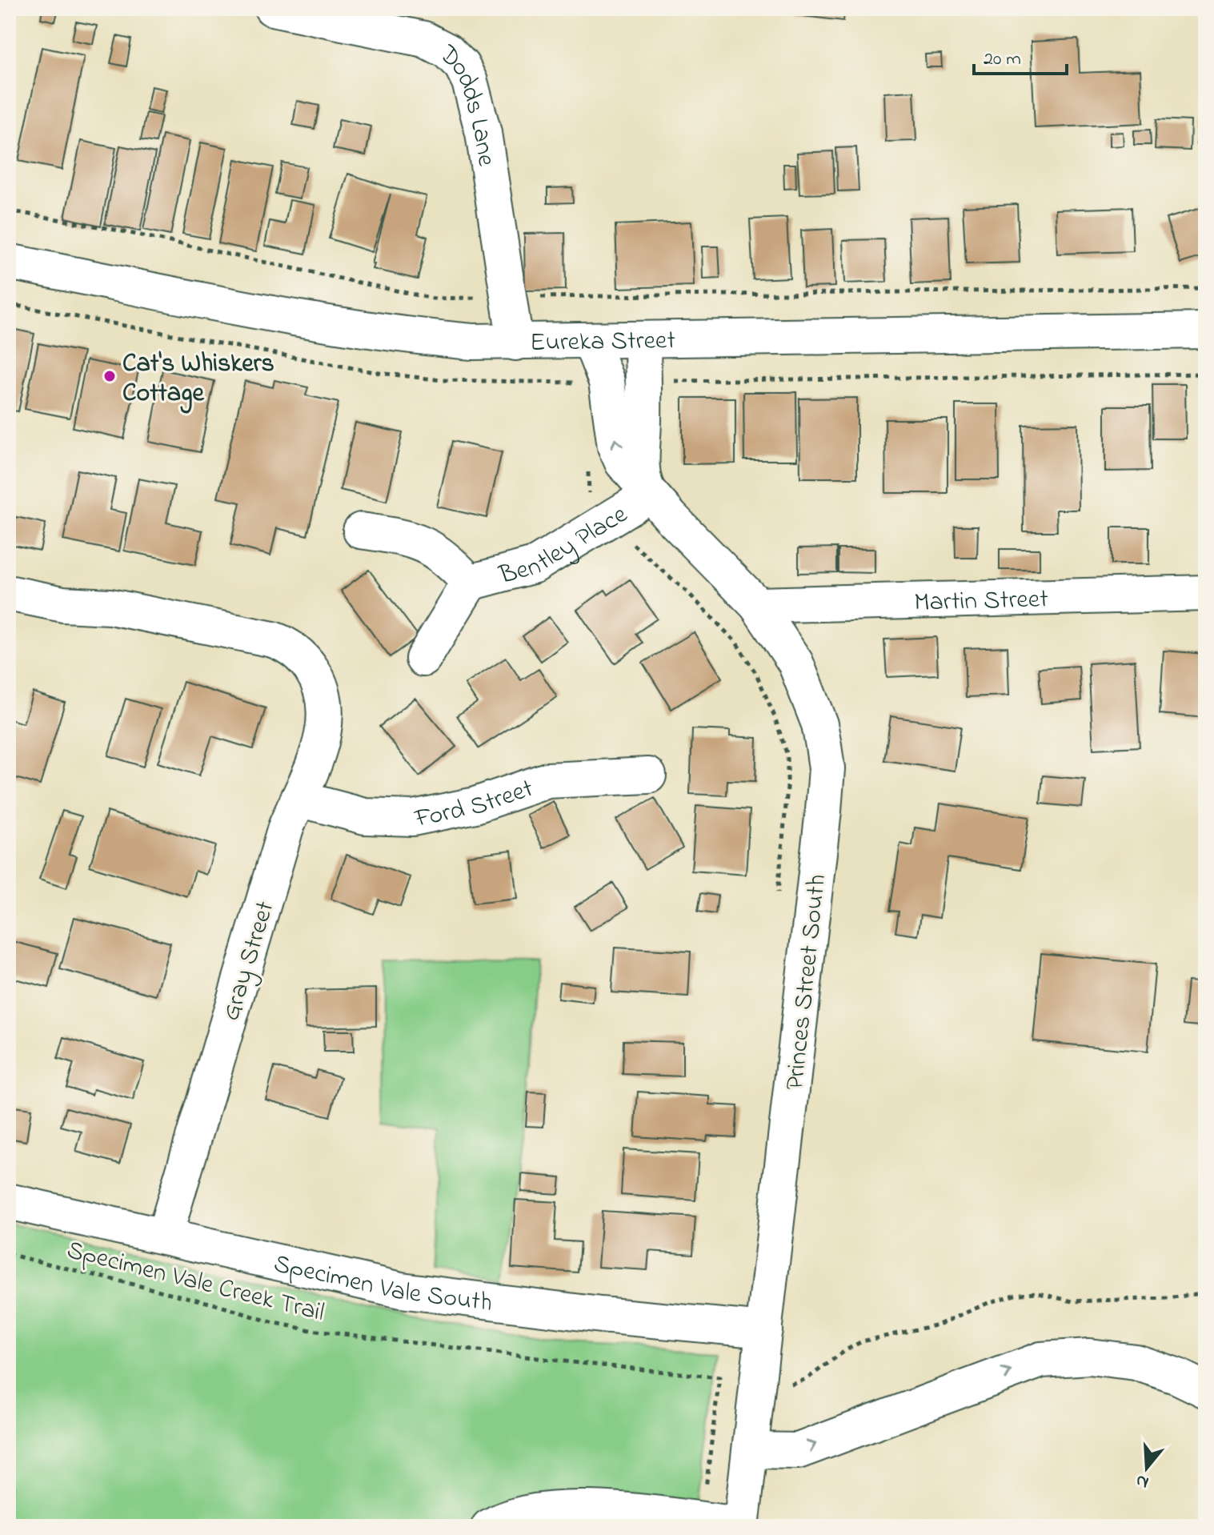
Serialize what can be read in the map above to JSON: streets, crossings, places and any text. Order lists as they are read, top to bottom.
{
  "streets": {
    "street": [
      "Dodds Lane",
      "Eureka Street",
      "Bentley Place",
      "Martin Street",
      "Ford Street",
      "Gray Street",
      "Princes Street South",
      "Specimen Vale South"
    ],
    "path": ["Specimen Vale Creek Trail"]
  },
  "crossings": [
    ["Dodds Lane", "Eureka Street"],
    ["Eureka Street", "Princes Street South"],
    ["Bentley Place", "Princes Street South"],
    ["Martin Street", "Princes Street South"],
    ["Ford Street", "Gray Street"],
    ["Gray Street", "Specimen Vale South"],
    ["Princes Street South", "Specimen Vale South"]
  ],
  "places": ["Cat's Whiskers Cottage"],
  "scale_bar": "20 m",
  "north": "bottom"
}
